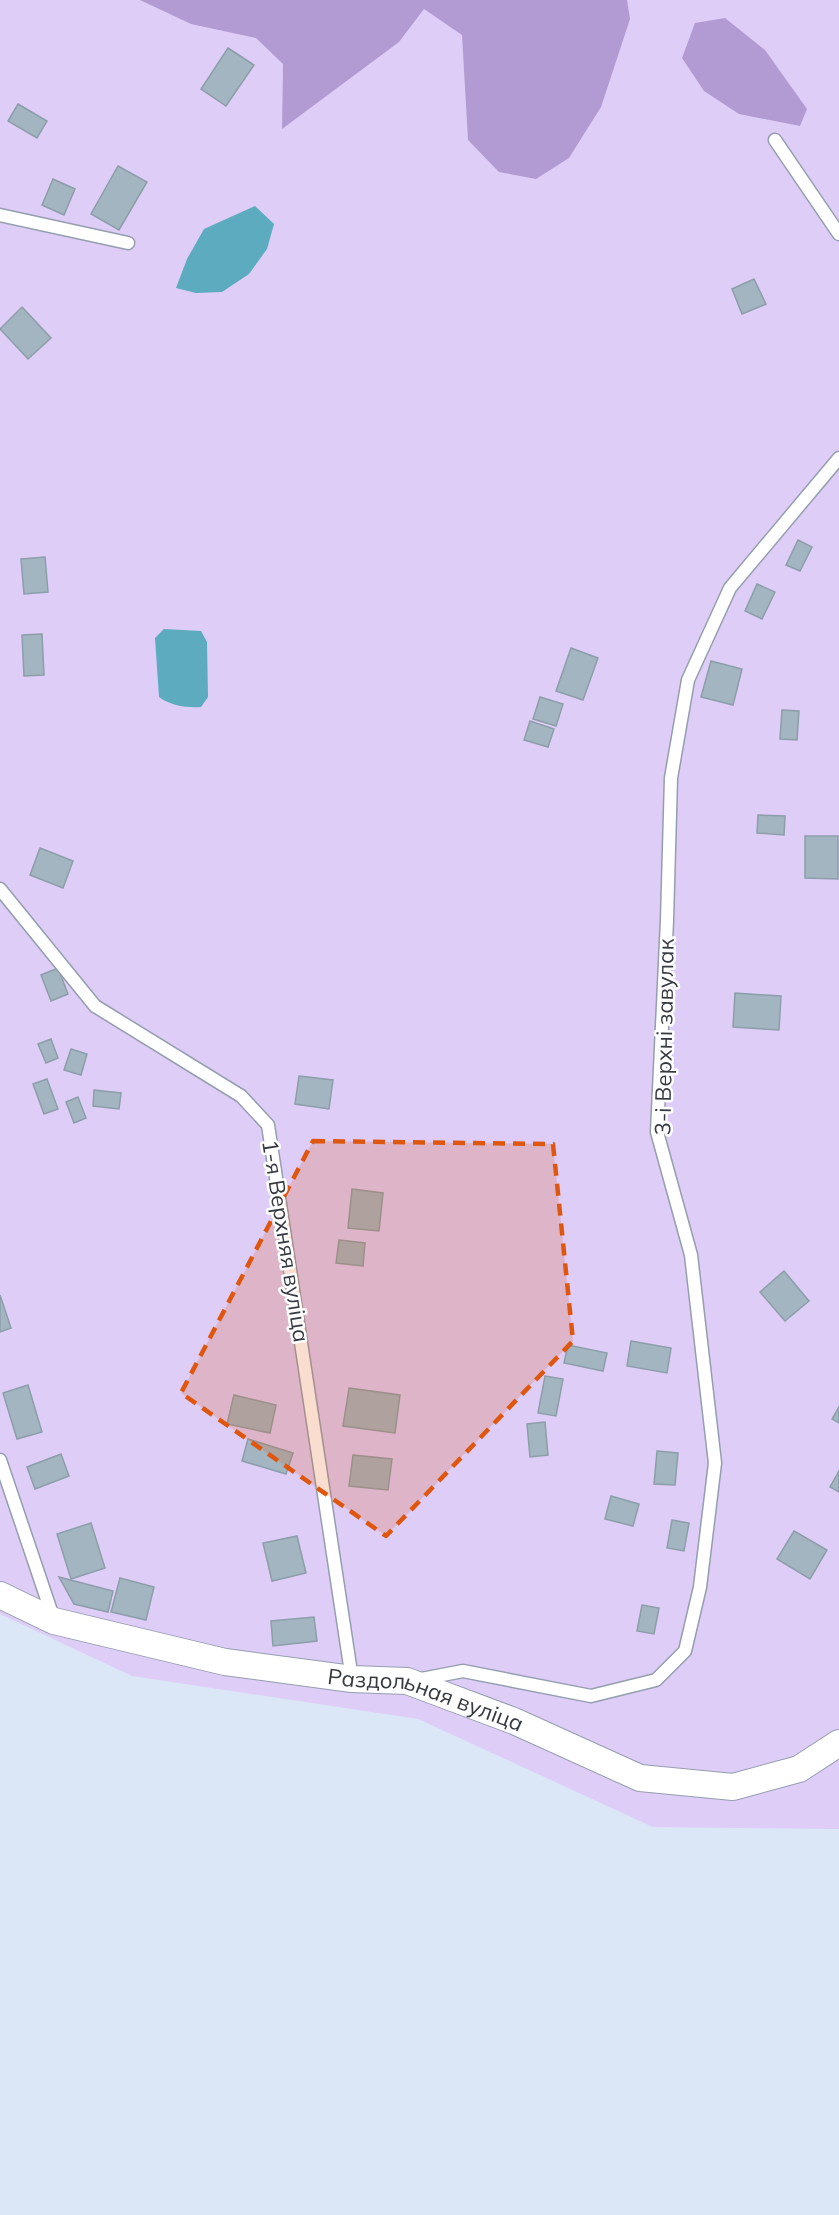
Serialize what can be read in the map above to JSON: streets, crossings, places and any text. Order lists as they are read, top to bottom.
{
  "streets": {
    "street": ["Раздольная вуліца"],
    "lane": ["3-і Верхні завулак", "1-я Верхняя вуліца"]
  },
  "crossings": [
    ["3-і Верхні завулак", "Раздольная вуліца"],
    ["1-я Верхняя вуліца", "Раздольная вуліца"]
  ]
}
